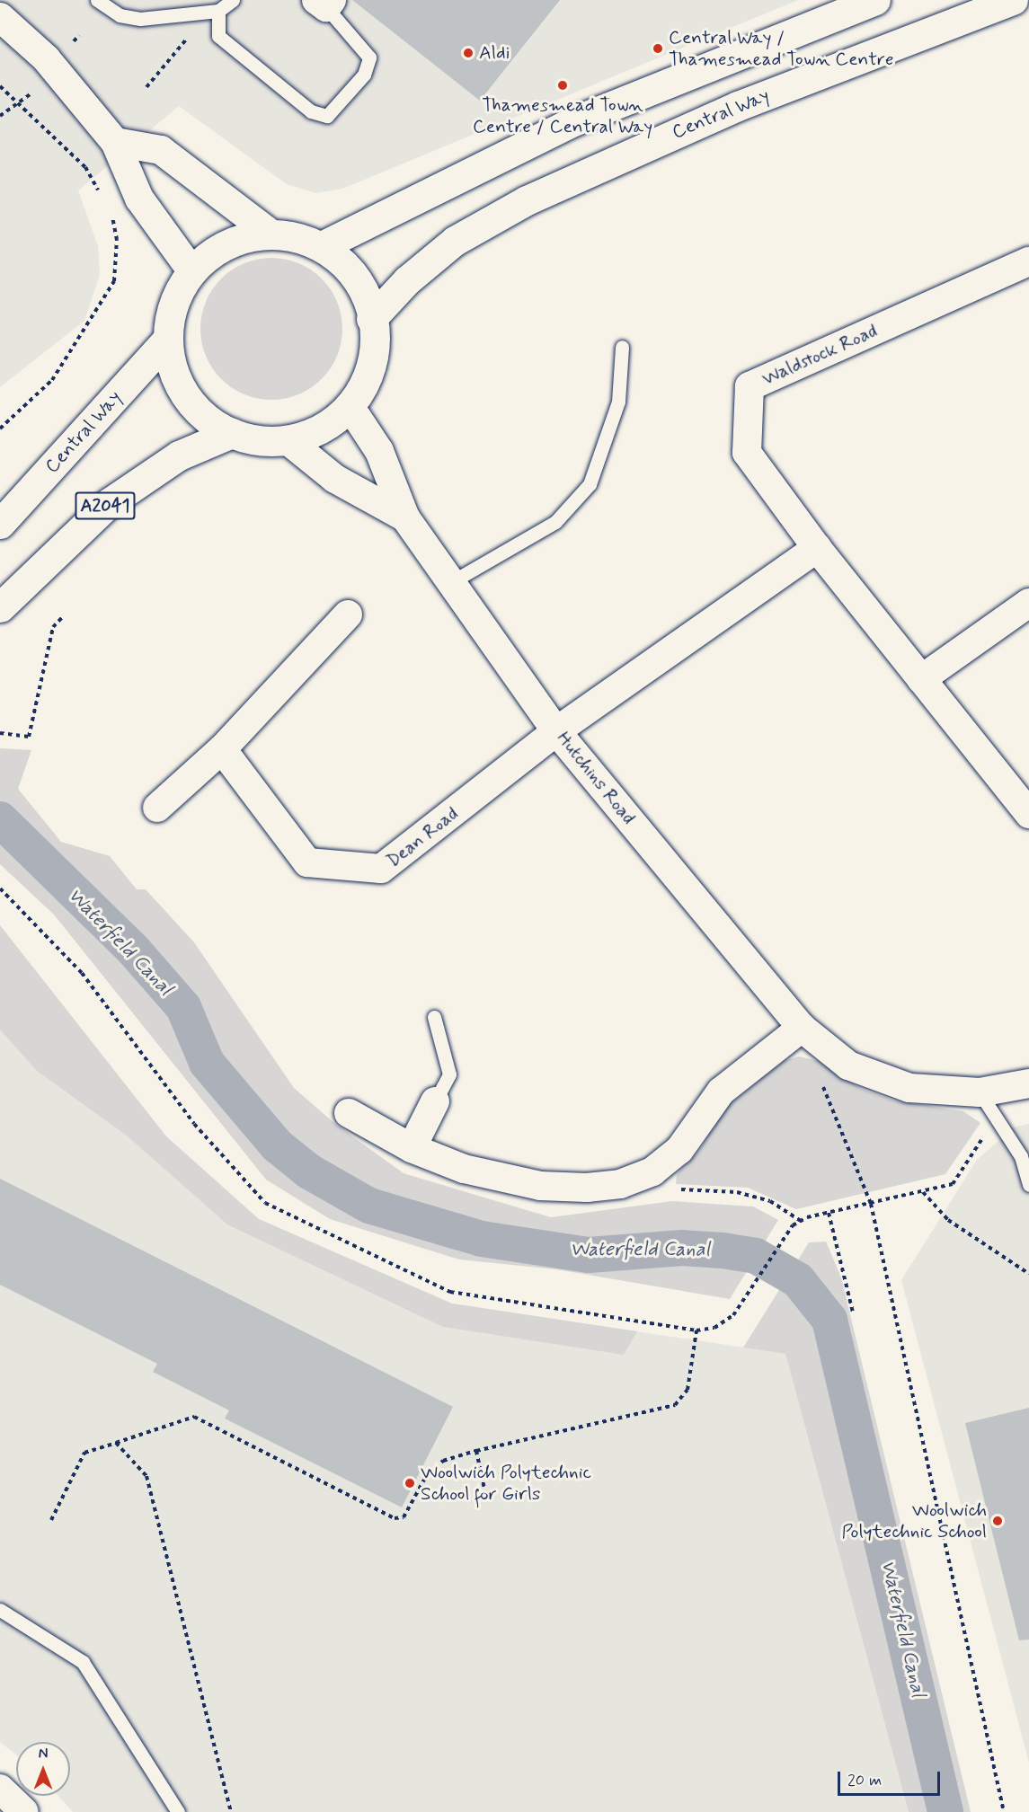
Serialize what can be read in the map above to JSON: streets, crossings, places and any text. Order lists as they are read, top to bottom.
{
  "streets": {
    "main road": ["Central Way", "A2041"],
    "street": ["Waldstock Road", "Hutchins Road", "Dean Road"]
  },
  "crossings": [
    ["Hutchins Road", "Dean Road"]
  ],
  "water": ["Waterfield Canal"],
  "places": [
    "Central Way / Thamesmead Town Centre",
    "Aldi",
    "Thamesmead Town Centre / Central Way",
    "Woolwich Polytechnic School for Girls",
    "Woolwich Polytechnic School"
  ],
  "scale_bar": "20 m",
  "north": "top"
}
